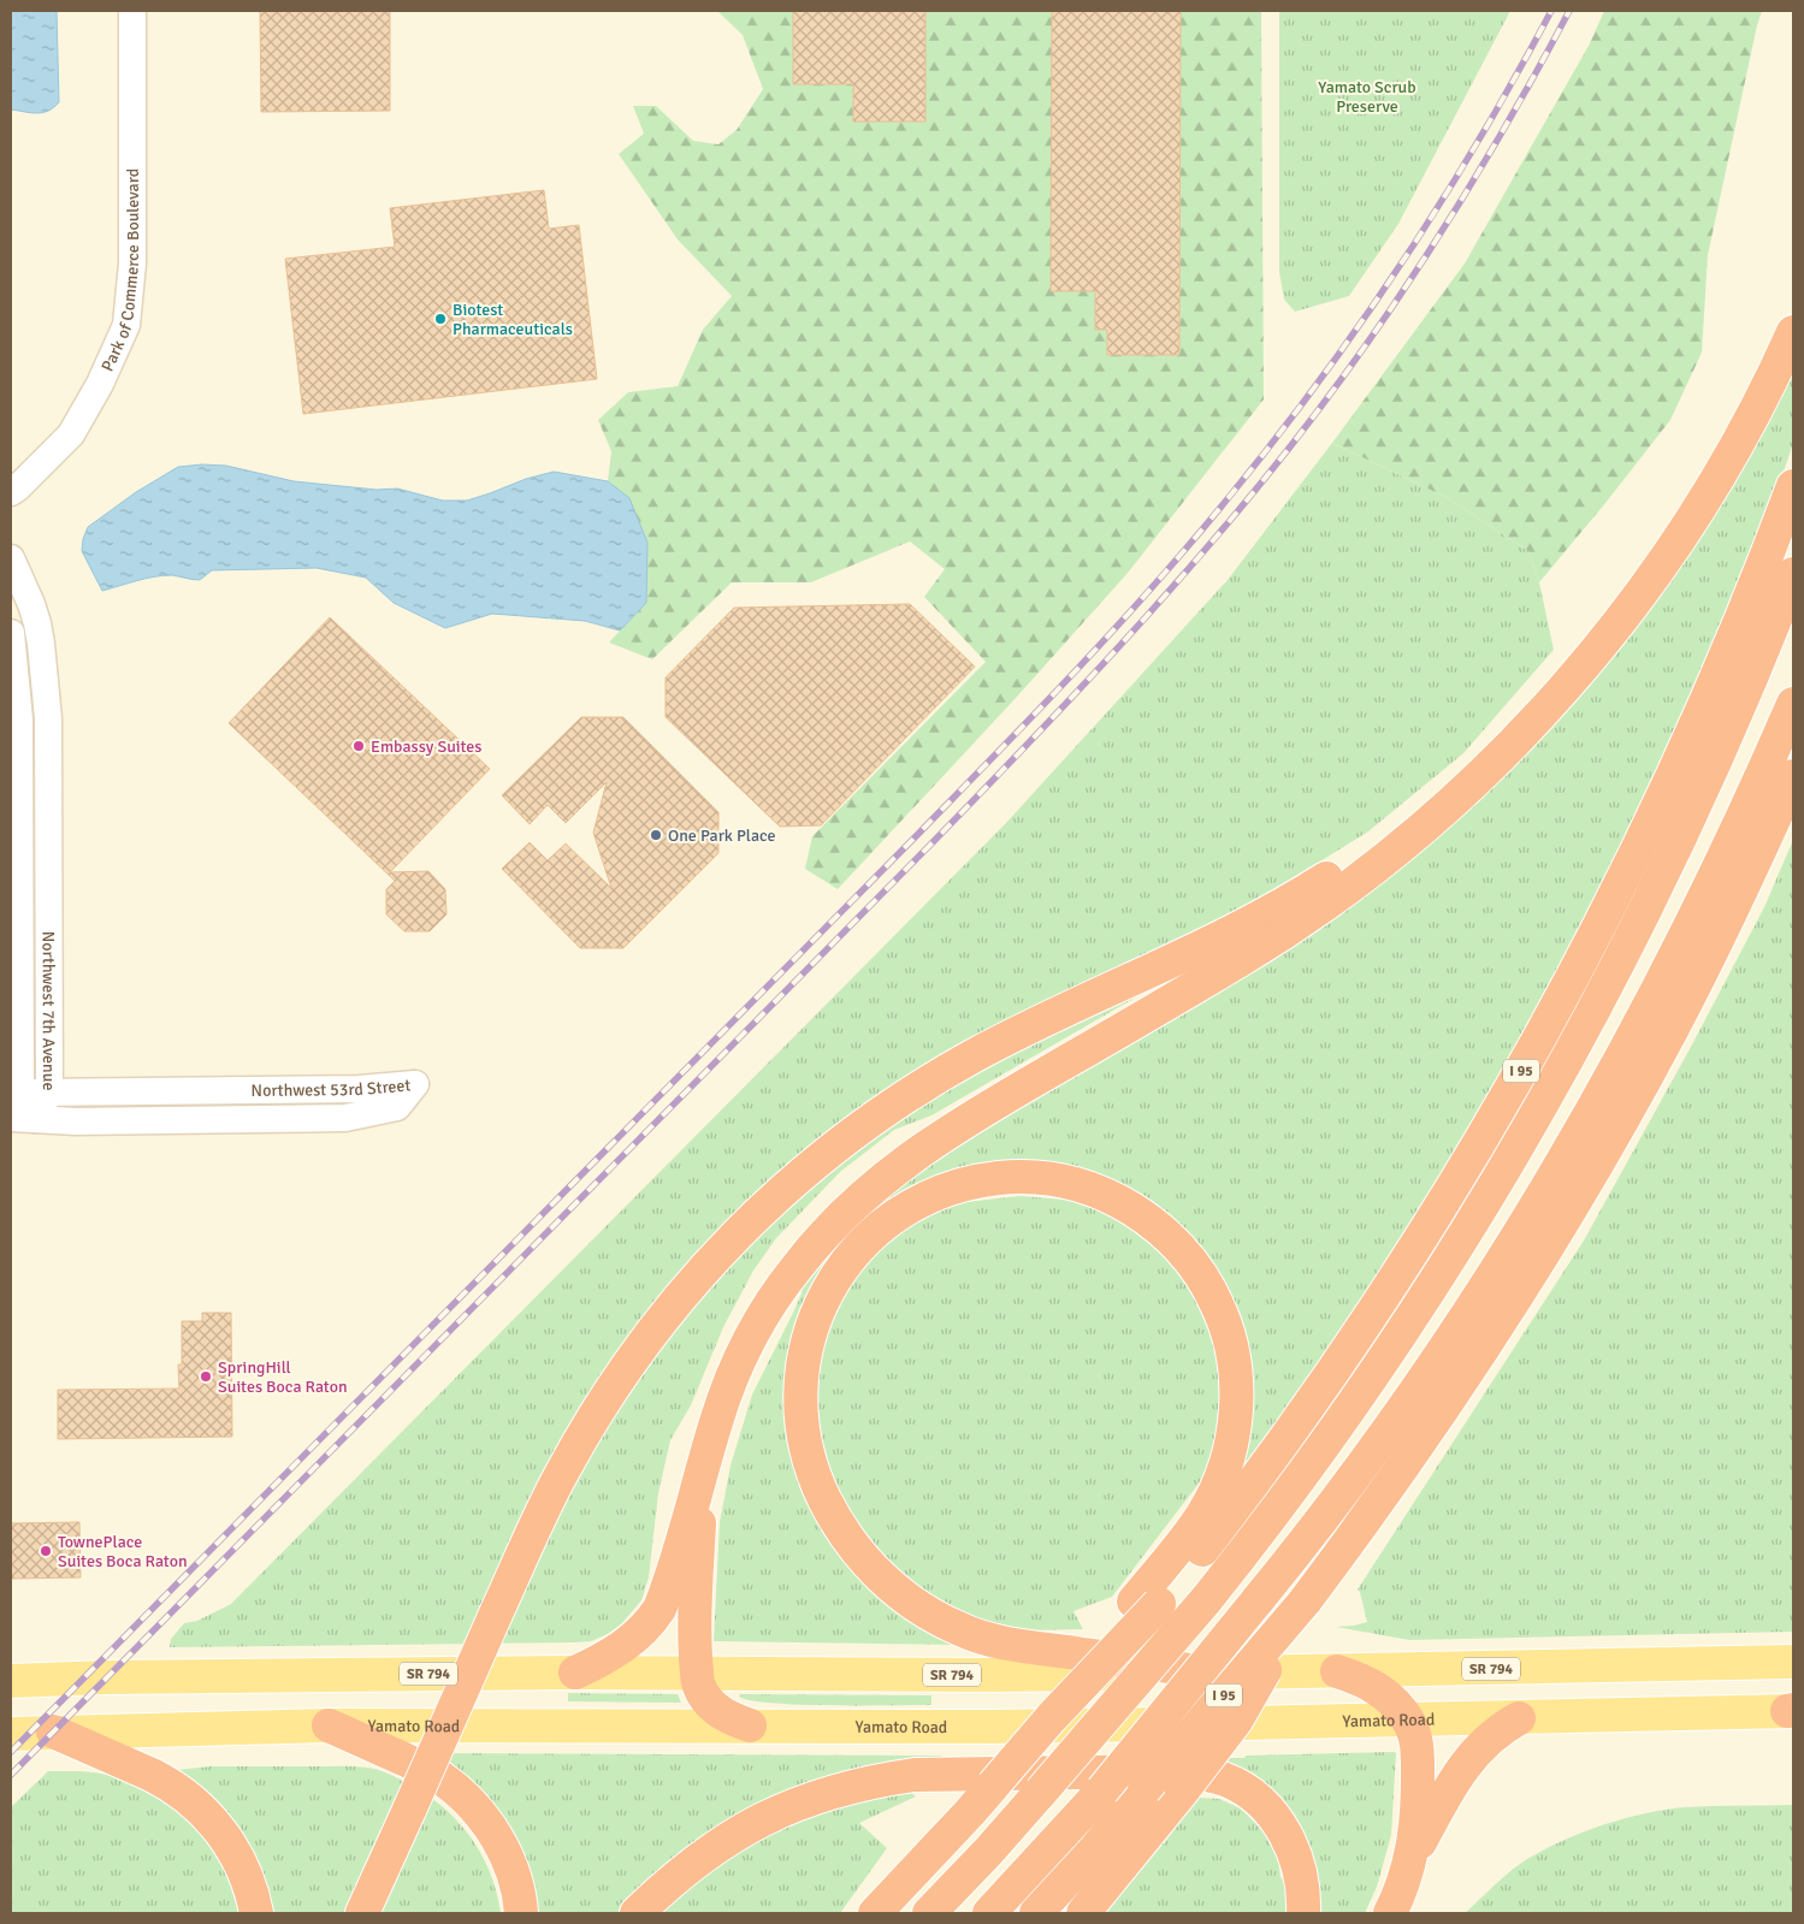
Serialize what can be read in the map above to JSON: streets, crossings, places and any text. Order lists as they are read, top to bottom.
{
  "streets": {
    "highway": ["I 95"],
    "main road": ["SR 794", "Yamato Road"],
    "street": ["Park of Commerce Boulevard", "Northwest 7th Avenue", "Northwest 53rd Street"]
  },
  "crossings": [
    ["Northwest 7th Avenue", "Northwest 53rd Street"]
  ],
  "parks": ["Yamato Scrub Preserve"],
  "places": [
    "Biotest Pharmaceuticals",
    "Embassy Suites",
    "One Park Place",
    "SpringHill Suites Boca Raton",
    "TownePlace Suites Boca Raton"
  ]
}
